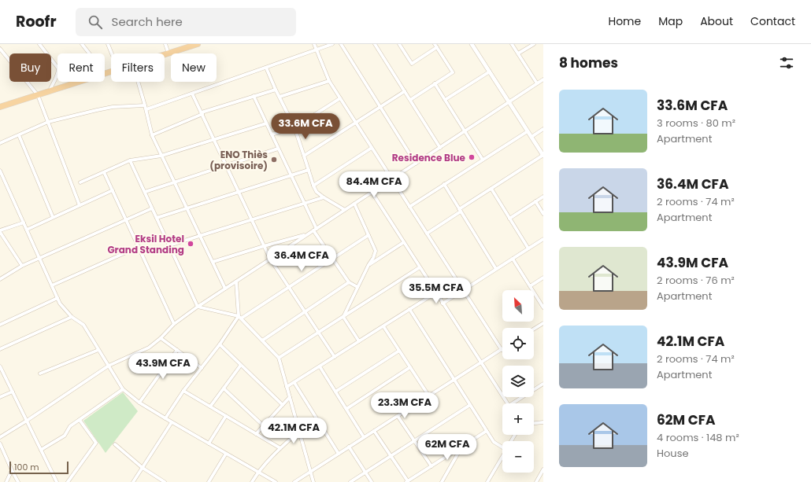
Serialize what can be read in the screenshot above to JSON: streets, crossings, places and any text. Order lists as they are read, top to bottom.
{
  "places": ["Residence Blue", "ENO Thiès (provisoire)", "Eksil Hotel Grand Standing"],
  "scale_bar": "100 m",
  "north": "top left",
  "page": {
    "header": "Roofr",
    "search": "Search here",
    "nav": [
      "Home",
      "Map",
      "About",
      "Contact"
    ],
    "heading": "8 homes",
    "chip": [
      "Buy",
      "Rent",
      "Filters",
      "New"
    ],
    "list": [
      {
        "name": "33.6M CFA",
        "note": "3 rooms · 80 m² · Apartment"
      },
      {
        "name": "36.4M CFA",
        "note": "2 rooms · 74 m² · Apartment"
      },
      {
        "name": "43.9M CFA",
        "note": "2 rooms · 76 m² · Apartment"
      },
      {
        "name": "42.1M CFA",
        "note": "2 rooms · 74 m² · Apartment"
      },
      {
        "name": "62M CFA",
        "note": "4 rooms · 148 m² · House"
      }
    ],
    "price": [
      "33.6M CFA",
      "84.4M CFA",
      "36.4M CFA",
      "35.5M CFA",
      "43.9M CFA",
      "23.3M CFA",
      "42.1M CFA",
      "62M CFA"
    ],
    "map_buttons": ["+", "−"],
    "scale": "100 m"
  }
}
